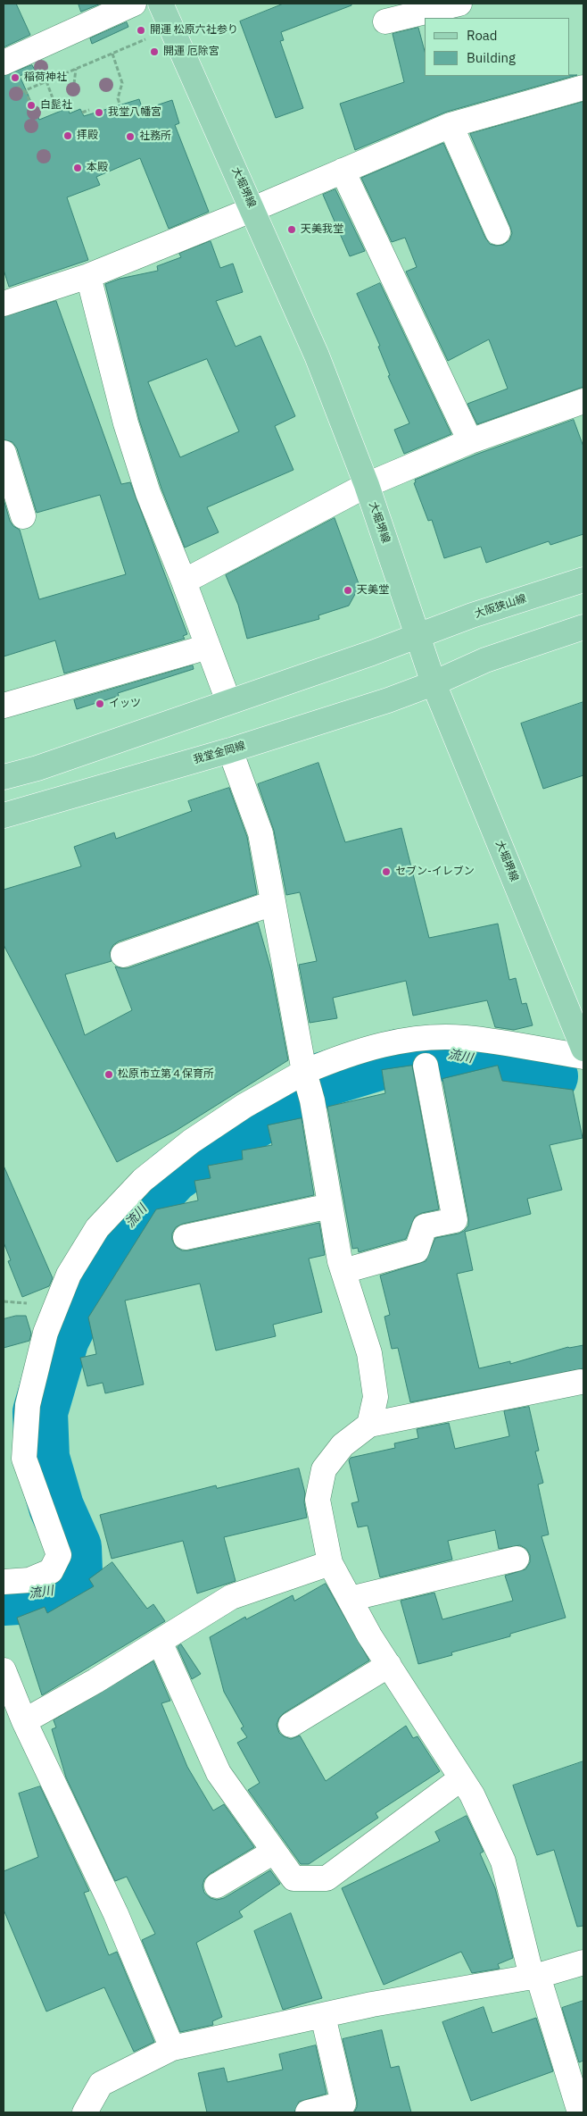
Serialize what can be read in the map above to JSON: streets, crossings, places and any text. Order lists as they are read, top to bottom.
{
  "streets": {
    "main road": ["大堀堺線", "大阪狭山線", "我堂金岡線"]
  },
  "crossings": [
    ["大堀堺線", "大阪狭山線"],
    ["大堀堺線", "我堂金岡線"]
  ],
  "water": ["流川"],
  "places": [
    "開運 松原六社参り",
    "開運 厄除宮",
    "稲荷神社",
    "白髭社",
    "我堂八幡宮",
    "拝殿",
    "社務所",
    "本殿",
    "天美我堂",
    "天美堂",
    "イッツ",
    "セブン-イレブン",
    "松原市立第４保育所"
  ],
  "legend": ["Road", "Building"]
}
